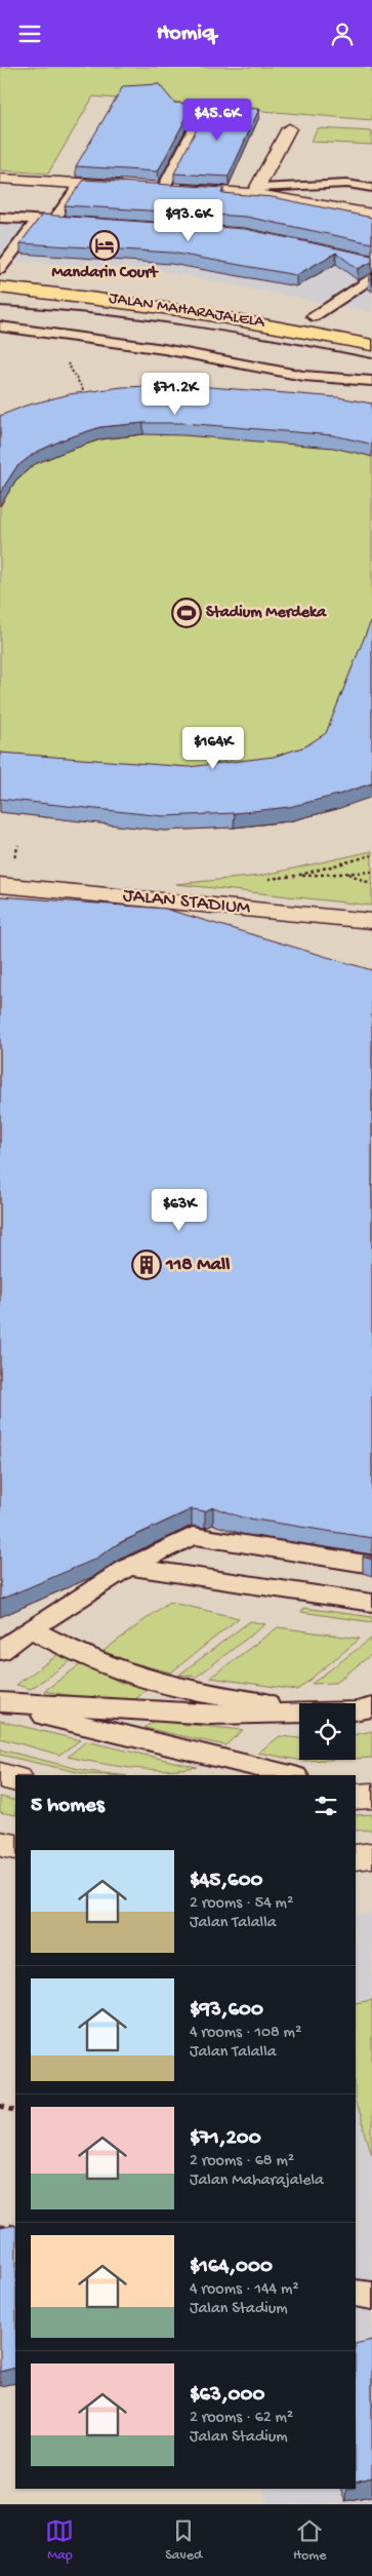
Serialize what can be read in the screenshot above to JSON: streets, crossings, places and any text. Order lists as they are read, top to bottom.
{
  "streets": {
    "highway": ["JALAN MAHARAJALELA"],
    "street": ["JALAN STADIUM"]
  },
  "places": {
    "hotel": ["Mandarin Court"],
    "sports": ["Stadium Merdeka"],
    "building": ["118 Mall"]
  },
  "page": {
    "header": "Homiq",
    "price": [
      "$45.6K",
      "$93.6K",
      "$71.2K",
      "$164K",
      "$63K"
    ],
    "heading": "5 homes",
    "list": [
      {
        "name": "$45,600",
        "note": "2 rooms · 54 m² · Jalan Talalla"
      },
      {
        "name": "$93,600",
        "note": "4 rooms · 108 m² · Jalan Talalla"
      },
      {
        "name": "$71,200",
        "note": "2 rooms · 68 m² · Jalan Maharajalela"
      },
      {
        "name": "$164,000",
        "note": "4 rooms · 144 m² · Jalan Stadium"
      },
      {
        "name": "$63,000",
        "note": "2 rooms · 62 m² · Jalan Stadium"
      }
    ],
    "tabs": ["Map", "Saved", "Home"]
  }
}
